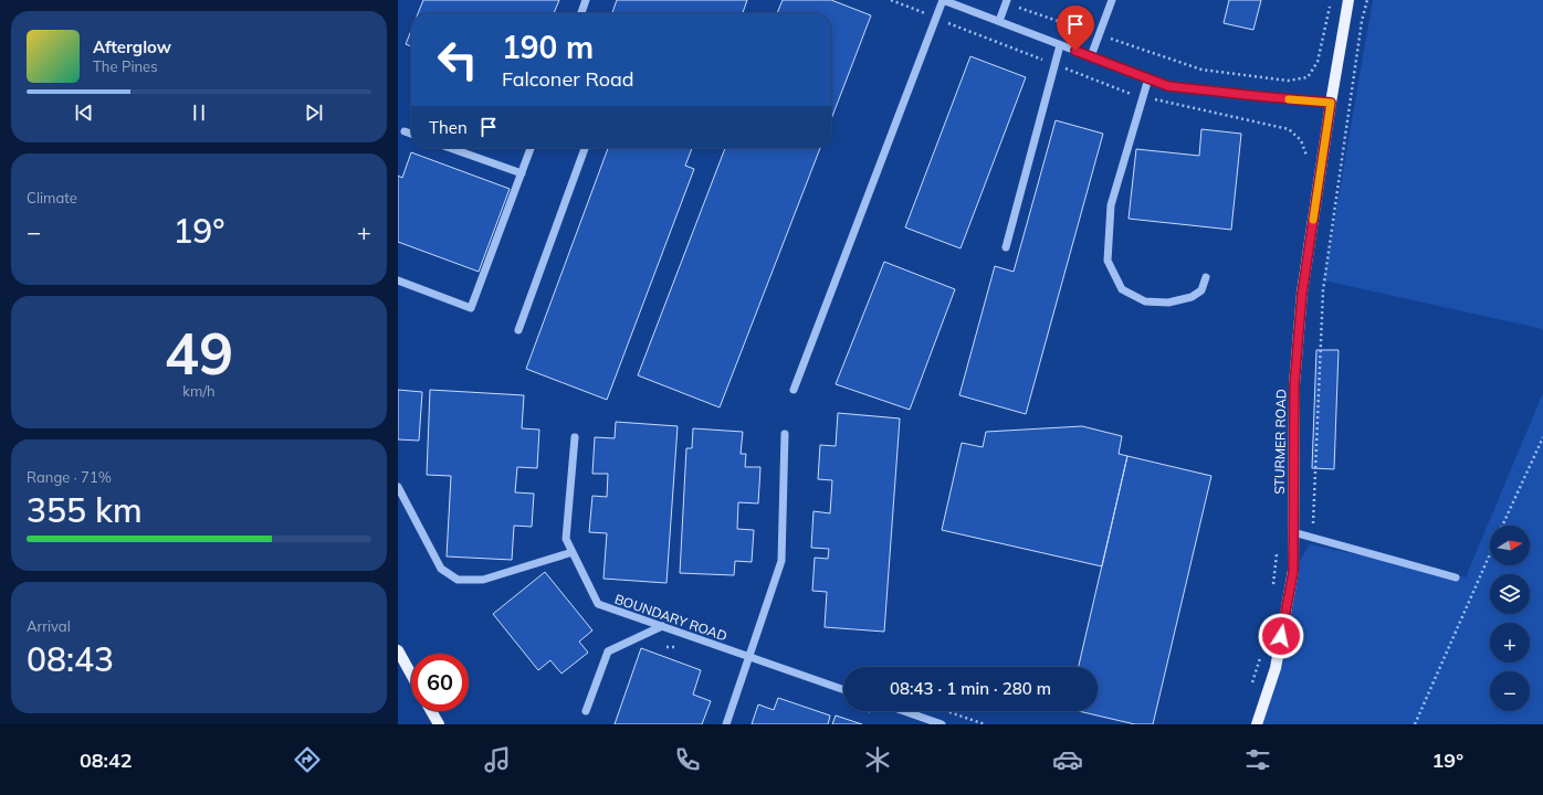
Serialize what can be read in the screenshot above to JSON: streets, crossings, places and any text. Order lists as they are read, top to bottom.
{
  "streets": {
    "main road": ["STURMER ROAD"],
    "street": ["BOUNDARY ROAD"]
  },
  "north": "right",
  "page": {
    "turn": ["190 m", "Falconer Road"],
    "song": ["Afterglow", "The Pines"],
    "then": "Then",
    "tile": [
      "Climate",
      ["49", "km/h"],
      ["Range · 71%", "355 km"],
      ["Arrival", "08:43"]
    ],
    "heat": ["−", "19°", "+"],
    "map_buttons": ["+", "−"],
    "limit": "60",
    "trip": "08:43 · 1 min · 280 m",
    "tabs": ["08:42", "19°"]
  }
}
